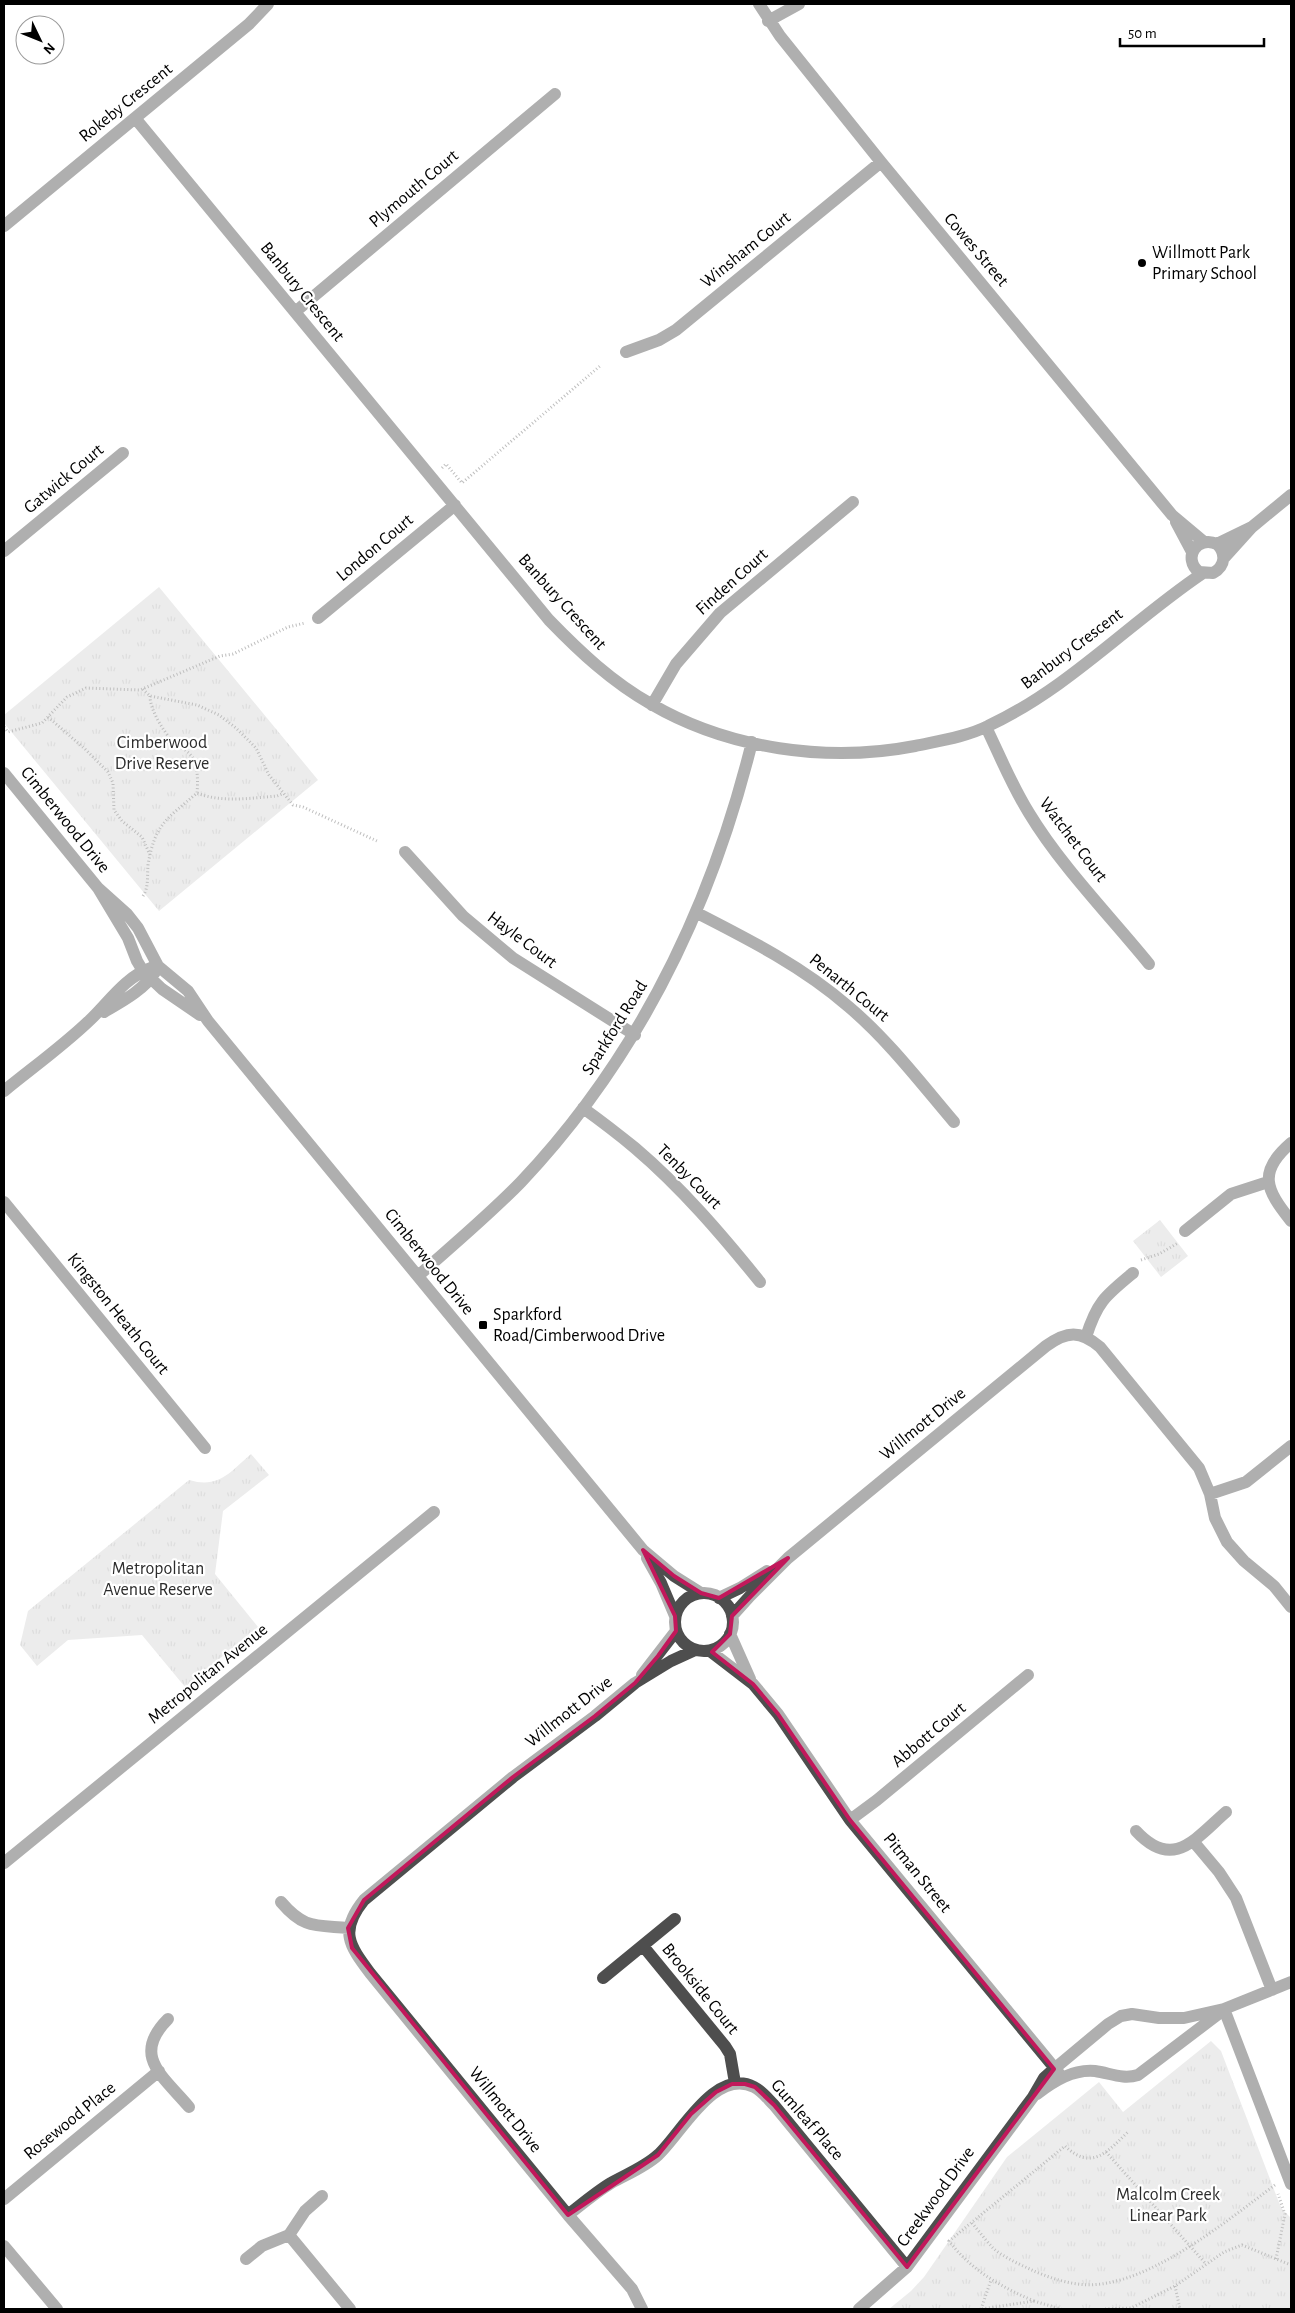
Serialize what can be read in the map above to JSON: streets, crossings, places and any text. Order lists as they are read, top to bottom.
{
  "streets": {
    "street": [
      "Rokeby Crescent",
      "Plymouth Court",
      "Winsham Court",
      "Cowes Street",
      "Banbury Crescent",
      "Gatwick Court",
      "London Court",
      "Finden Court",
      "Cimberwood Drive",
      "Watchet Court",
      "Hayle Court",
      "Penarth Court",
      "Sparkford Road",
      "Tenby Court",
      "Kingston Heath Court",
      "Willmott Drive",
      "Metropolitan Avenue",
      "Abbott Court",
      "Pitman Street",
      "Brookside Court",
      "Gumleaf Place",
      "Rosewood Place",
      "Creekwood Drive"
    ]
  },
  "crossings": [
    ["Rokeby Crescent", "Banbury Crescent"],
    ["Plymouth Court", "Banbury Crescent"],
    ["Winsham Court", "Cowes Street"],
    ["Cowes Street", "Banbury Crescent"],
    ["Banbury Crescent", "London Court"],
    ["Banbury Crescent", "Finden Court"],
    ["Banbury Crescent", "Watchet Court"],
    ["Banbury Crescent", "Sparkford Road"],
    ["Cimberwood Drive", "Sparkford Road"],
    ["Cimberwood Drive", "Willmott Drive"],
    ["Cimberwood Drive", "Pitman Street"],
    ["Hayle Court", "Sparkford Road"],
    ["Penarth Court", "Sparkford Road"],
    ["Sparkford Road", "Tenby Court"],
    ["Willmott Drive", "Pitman Street"],
    ["Abbott Court", "Pitman Street"],
    ["Pitman Street", "Creekwood Drive"],
    ["Brookside Court", "Gumleaf Place"],
    ["Gumleaf Place", "Creekwood Drive"]
  ],
  "parks": ["Cimberwood Drive Reserve", "Metropolitan Avenue Reserve", "Malcolm Creek Linear Park"],
  "places": {
    "other": ["Willmott Park Primary School"],
    "transit": ["Sparkford Road/Cimberwood Drive"]
  },
  "scale_bar": "50 m",
  "north": "bottom right"
}
